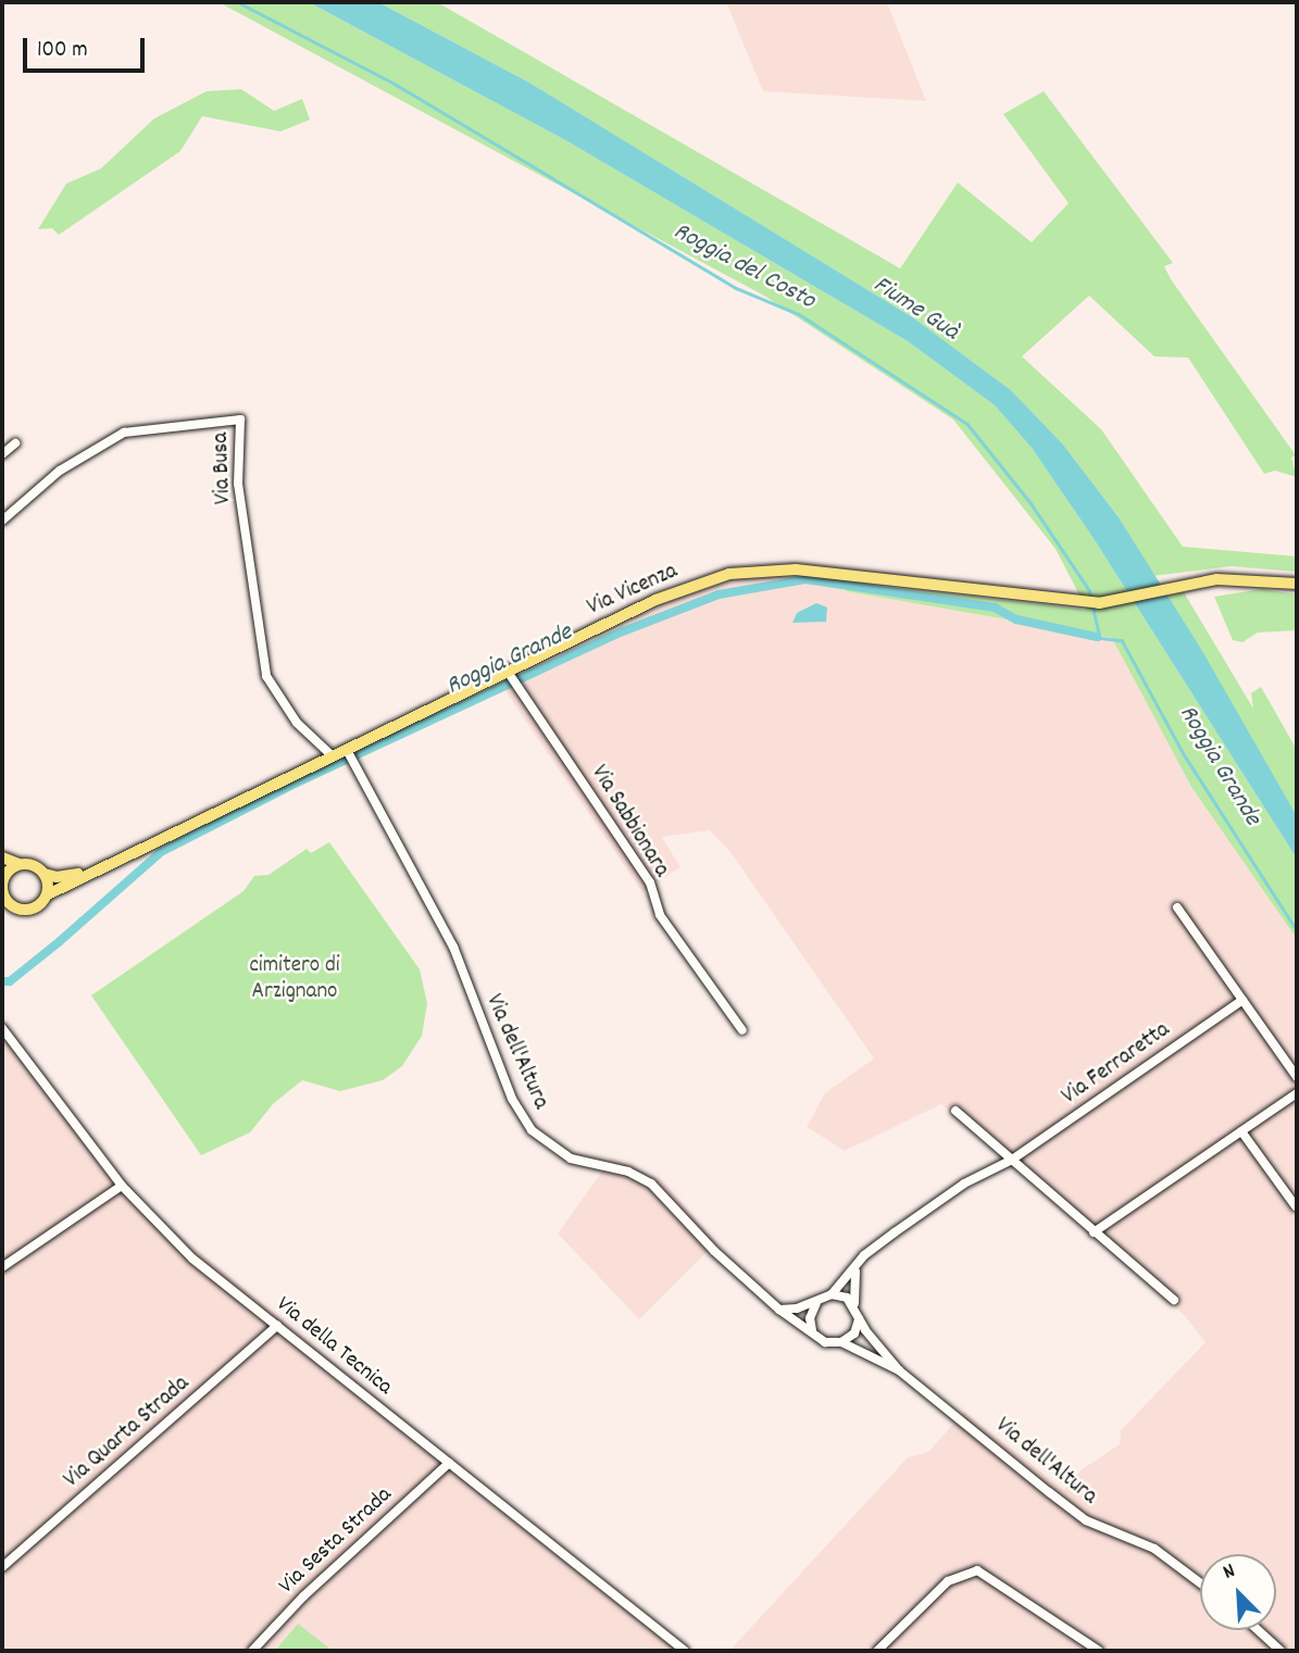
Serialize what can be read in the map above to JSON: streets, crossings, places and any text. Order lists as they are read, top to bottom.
{
  "streets": {
    "main road": ["Via Vicenza"],
    "street": [
      "Via Busa",
      "Via Sabbionara",
      "Via dell'Altura",
      "Via Ferraretta",
      "Via della Tecnica",
      "Via Quarta Strada",
      "Via Sesta Strada"
    ]
  },
  "crossings": [
    ["Via Busa", "Via Vicenza"],
    ["Via Vicenza", "Via Sabbionara"],
    ["Via Vicenza", "Via dell'Altura"],
    ["Via dell'Altura", "Via Ferraretta"],
    ["Via della Tecnica", "Via Quarta Strada"],
    ["Via della Tecnica", "Via Sesta Strada"]
  ],
  "water": ["Roggia del Costo", "Fiume Guà", "Roggia Grande"],
  "parks": ["cimitero di Arzignano"],
  "scale_bar": "100 m",
  "north": "top left"
}
